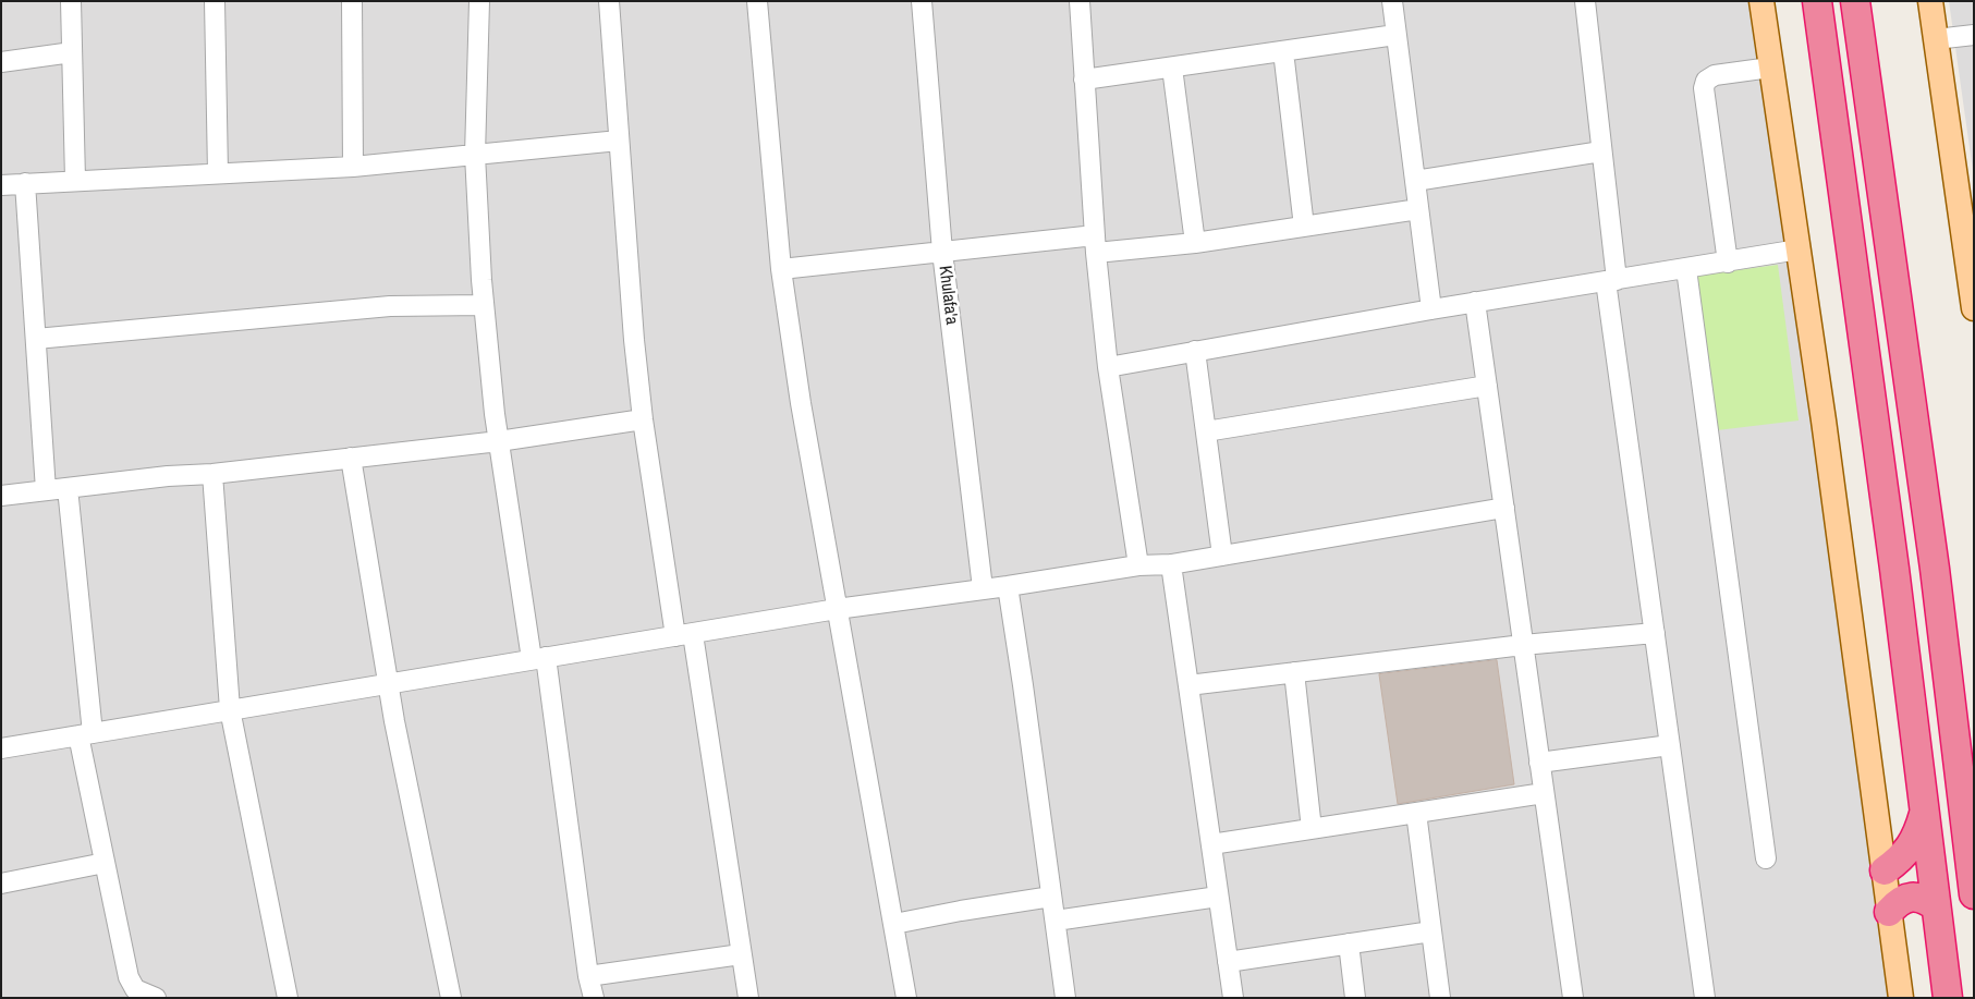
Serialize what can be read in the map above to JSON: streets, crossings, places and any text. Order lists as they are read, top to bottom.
{
  "streets": {
    "street": ["Khulafa'a"]
  }
}
